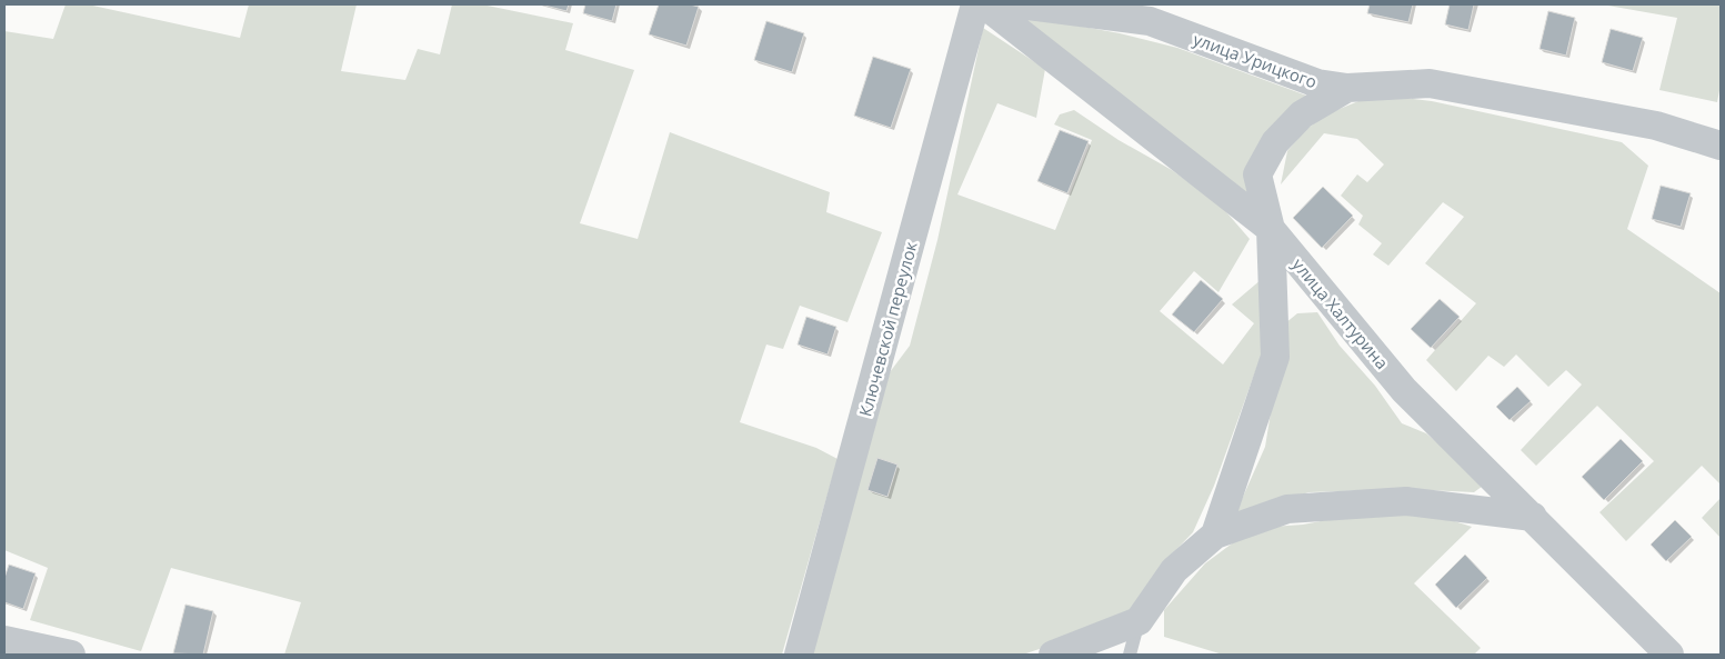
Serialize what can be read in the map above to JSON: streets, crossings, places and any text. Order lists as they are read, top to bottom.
{
  "streets": {
    "street": ["улица Урицкого", "улица Халтурина", "Ключевской переулок"]
  }
}
